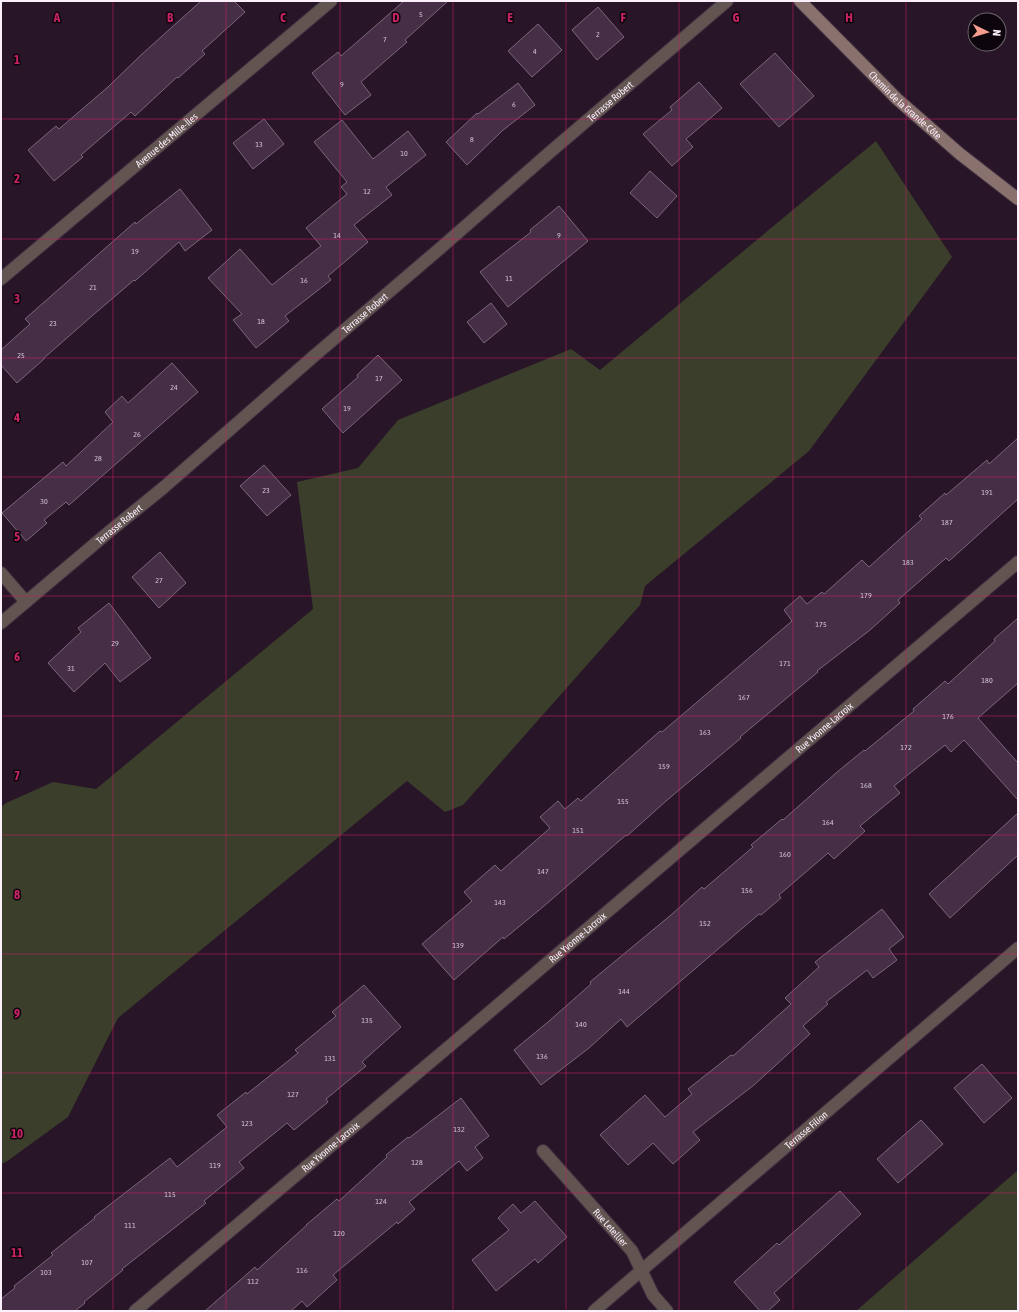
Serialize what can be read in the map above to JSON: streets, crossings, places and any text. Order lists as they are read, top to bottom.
{
  "streets": {
    "main road": ["Chemin de la Grande-Côte"],
    "street": [
      "Terrasse Robert",
      "Avenue des Mille-Îles",
      "Rue Yvonne-Lacroix",
      "Terrasse Filion",
      "Rue Letellier"
    ]
  },
  "crossings": [
    ["Terrasse Filion", "Rue Letellier"]
  ],
  "house_numbers": [
    "5",
    "2",
    "7",
    "4",
    "9",
    "6",
    "8",
    "13",
    "10",
    "12",
    "14",
    "9",
    "19",
    "11",
    "16",
    "21",
    "18",
    "23",
    "25",
    "17",
    "24",
    "19",
    "26",
    "28",
    "23",
    "191",
    "30",
    "187",
    "183",
    "27",
    "179",
    "175",
    "29",
    "171",
    "31",
    "180",
    "167",
    "176",
    "163",
    "172",
    "159",
    "168",
    "155",
    "164",
    "151",
    "160",
    "147",
    "156",
    "143",
    "152",
    "139",
    "144",
    "135",
    "140",
    "136",
    "131",
    "127",
    "123",
    "132",
    "128",
    "119",
    "115",
    "124",
    "111",
    "120",
    "107",
    "116",
    "103",
    "112"
  ],
  "north": "right",
  "grid": {
    "columns": [
      "A",
      "B",
      "C",
      "D",
      "E",
      "F",
      "G",
      "H"
    ],
    "rows": [
      "1",
      "2",
      "3",
      "4",
      "5",
      "6",
      "7",
      "8",
      "9",
      "10",
      "11"
    ]
  }
}
